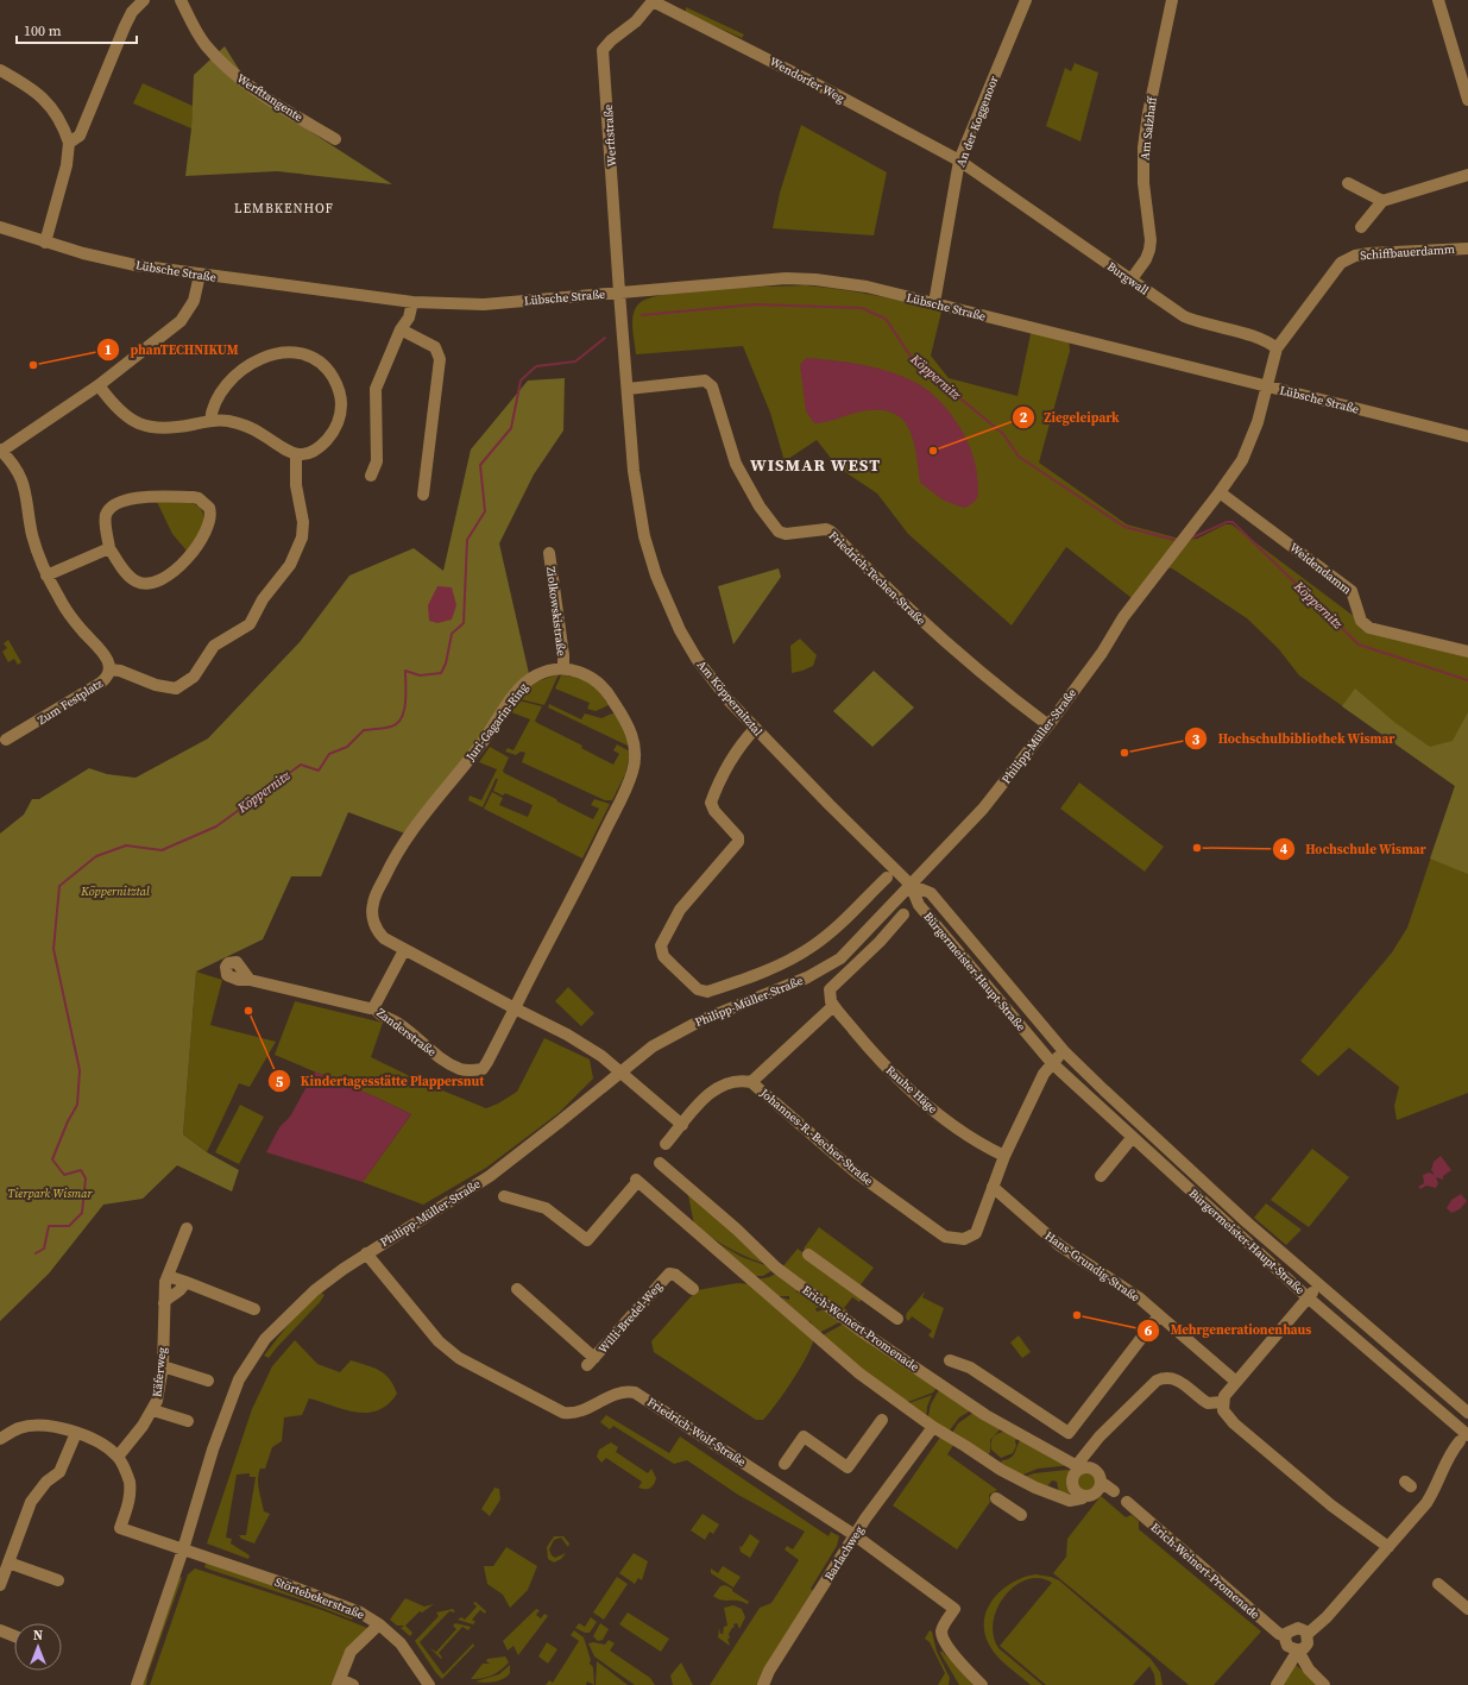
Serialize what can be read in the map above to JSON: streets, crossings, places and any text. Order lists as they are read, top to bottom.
{
  "streets": {
    "street": [
      "Wendorfer Weg",
      "Werfttangente",
      "An der Koggenoor",
      "Am Salzhaff",
      "Werftstraße",
      "Schiffbauerdamm",
      "Lübsche Straße",
      "Burgwall",
      "Weidendamm",
      "Friedrich-Techen-Straße",
      "Ziolkowskistraße",
      "Am Köppernitztal",
      "Zum Festplatz",
      "Juri-Gagarin-Ring",
      "Philipp-Müller-Straße",
      "Bürgermeister-Haupt-Straße",
      "Zanderstraße",
      "Rauhe Häge",
      "Johannes-R.-Becher-Straße",
      "Hans-Grundig-Straße",
      "Willi-Bredel-Weg",
      "Erich-Weinert-Promenade",
      "Käferweg",
      "Friedrich-Wolf-Straße",
      "Barlachweg",
      "Störtebekerstraße"
    ]
  },
  "crossings": [
    ["Wendorfer Weg", "An der Koggenoor"],
    ["Wendorfer Weg", "Werftstraße"],
    ["Wendorfer Weg", "Burgwall"],
    ["An der Koggenoor", "Lübsche Straße"],
    ["An der Koggenoor", "Burgwall"],
    ["Am Salzhaff", "Burgwall"],
    ["Werftstraße", "Lübsche Straße"],
    ["Werftstraße", "Am Köppernitztal"],
    ["Schiffbauerdamm", "Burgwall"],
    ["Lübsche Straße", "Am Köppernitztal"],
    ["Lübsche Straße", "Zum Festplatz"],
    ["Lübsche Straße", "Philipp-Müller-Straße"],
    ["Weidendamm", "Philipp-Müller-Straße"],
    ["Friedrich-Techen-Straße", "Am Köppernitztal"],
    ["Friedrich-Techen-Straße", "Philipp-Müller-Straße"],
    ["Ziolkowskistraße", "Juri-Gagarin-Ring"],
    ["Am Köppernitztal", "Philipp-Müller-Straße"],
    ["Am Köppernitztal", "Bürgermeister-Haupt-Straße"],
    ["Juri-Gagarin-Ring", "Philipp-Müller-Straße"],
    ["Juri-Gagarin-Ring", "Zanderstraße"],
    ["Philipp-Müller-Straße", "Bürgermeister-Haupt-Straße"],
    ["Philipp-Müller-Straße", "Friedrich-Wolf-Straße"],
    ["Philipp-Müller-Straße", "Störtebekerstraße"],
    ["Bürgermeister-Haupt-Straße", "Johannes-R.-Becher-Straße"],
    ["Rauhe Häge", "Johannes-R.-Becher-Straße"],
    ["Johannes-R.-Becher-Straße", "Hans-Grundig-Straße"],
    ["Käferweg", "Störtebekerstraße"],
    ["Friedrich-Wolf-Straße", "Barlachweg"]
  ],
  "districts": ["LEMBKENHOF", "WISMAR WEST"],
  "water": ["Köppernitz"],
  "parks": ["Köppernitztal", "Tierpark Wismar"],
  "places": [
    "phanTECHNIKUM",
    "Ziegeleipark",
    "Hochschulbibliothek Wismar",
    "Hochschule Wismar",
    "Kindertagesstätte Plappersnut",
    "Mehrgenerationenhaus"
  ],
  "scale_bar": "100 m",
  "north": "top"
}
